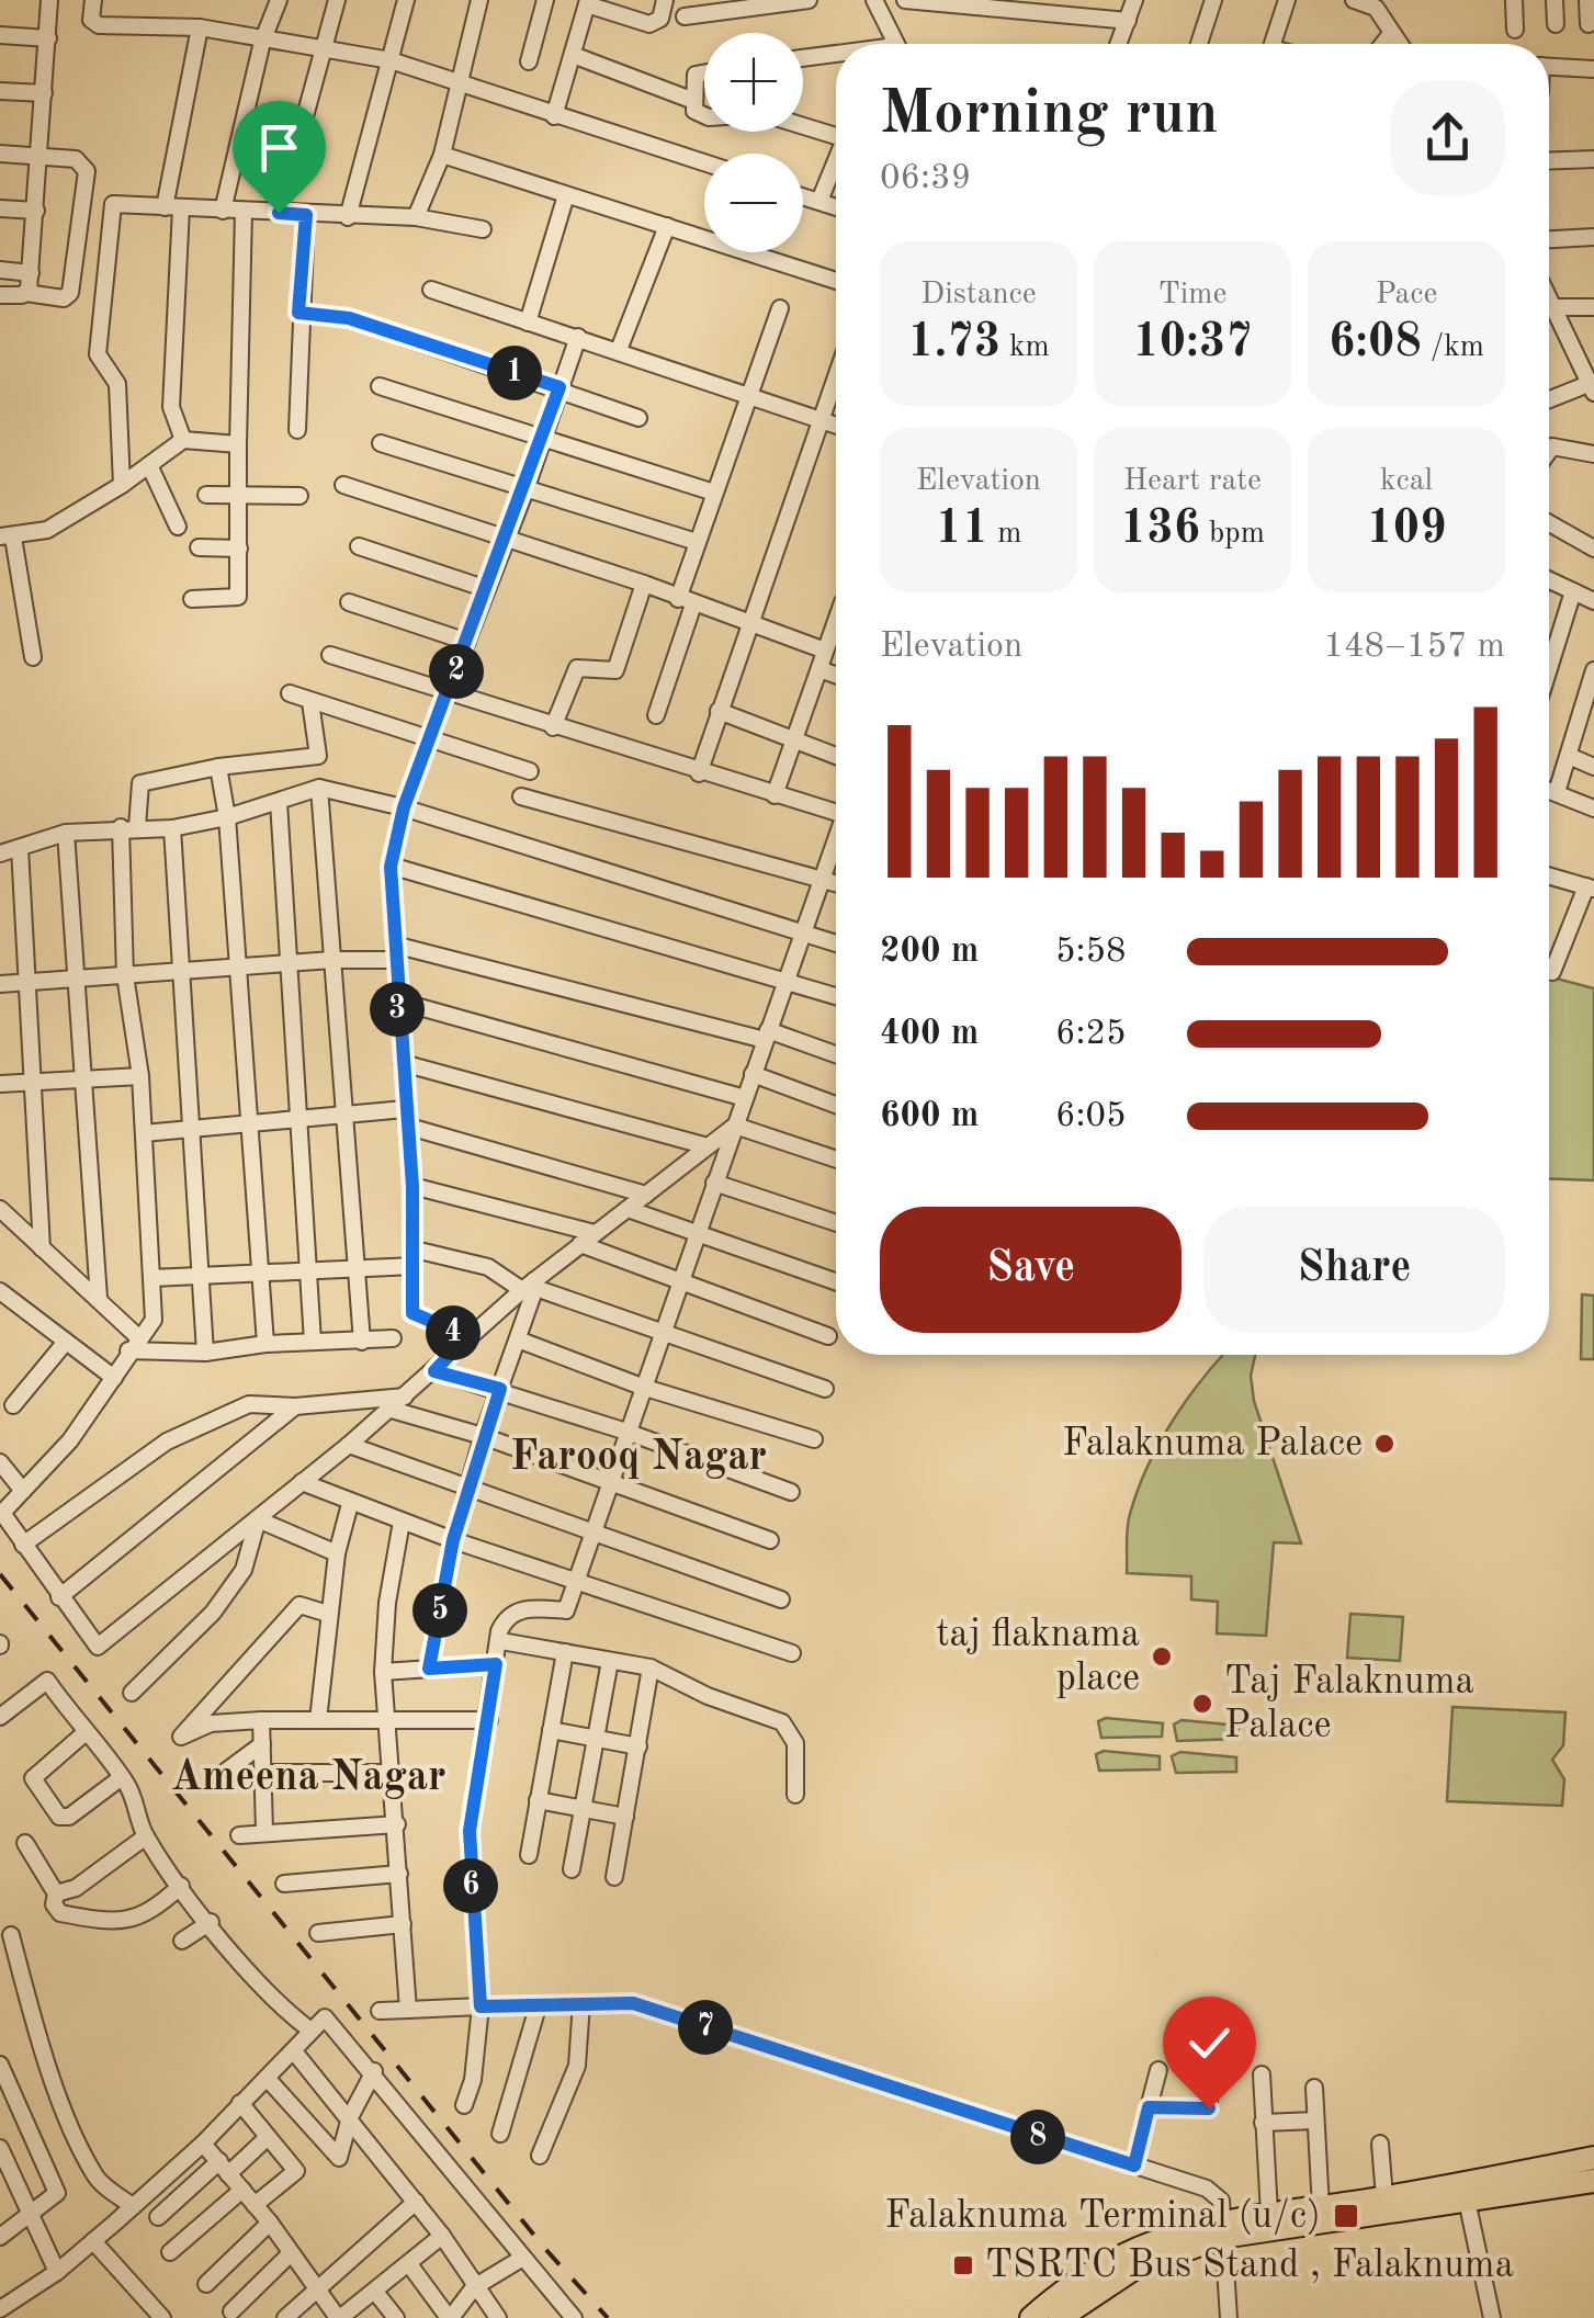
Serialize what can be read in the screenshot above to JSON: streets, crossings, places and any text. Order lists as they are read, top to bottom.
{
  "districts": ["Farooq Nagar", "Ameena Nagar"],
  "places": {
    "other": ["Falaknuma Palace", "taj flaknama place", "Taj Falaknuma Palace"],
    "transit": ["Falaknuma Terminal (u/c)", "TSRTC Bus Stand , Falaknuma"]
  },
  "page": {
    "map_buttons": ["+", "−"],
    "heading": ["Morning run", "06:39"],
    "stats": [
      ["Distance", "1.73 km"],
      ["Time", "10:37"],
      ["Pace", "6:08 /km"],
      ["Elevation", "11 m"],
      ["Heart rate", "136 bpm"],
      ["kcal", "109"]
    ],
    "pins": [
      "1",
      "2",
      "3",
      "4",
      "5",
      "6",
      "7",
      "8"
    ],
    "chart": ["Elevation", "148–157 m"],
    "list": [
      {
        "name": "200 m",
        "note": "5:58"
      },
      {
        "name": "400 m",
        "note": "6:25"
      },
      {
        "name": "600 m",
        "note": "6:05"
      }
    ],
    "buttons": ["Save", "Share"]
  }
}
